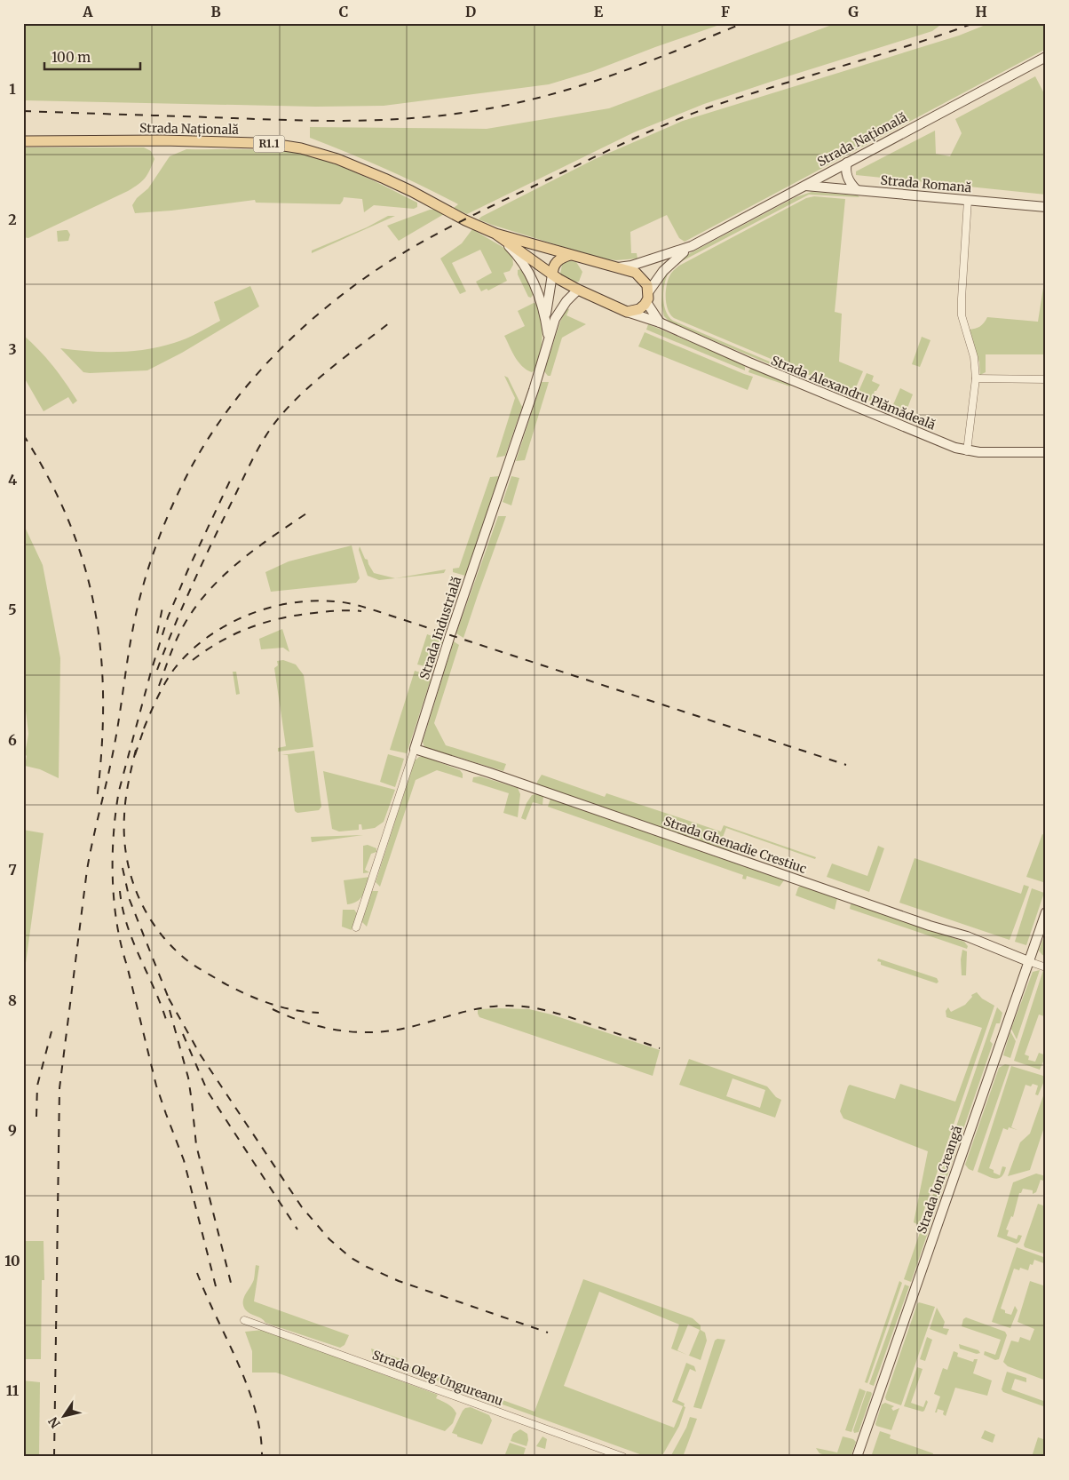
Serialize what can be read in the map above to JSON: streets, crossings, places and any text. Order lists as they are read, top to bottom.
{
  "streets": {
    "main road": ["Strada Națională", "R1.1"],
    "street": [
      "Strada Romană",
      "Strada Alexandru Plămădeală",
      "Strada Industrială",
      "Strada Ghenadie Crestiuc",
      "Strada Ion Creangă",
      "Strada Oleg Ungureanu"
    ]
  },
  "crossings": [
    ["Strada Națională", "Strada Romană"],
    ["Strada Națională", "Strada Alexandru Plămădeală"],
    ["Strada Națională", "Strada Industrială"],
    ["Strada Industrială", "Strada Ghenadie Crestiuc"],
    ["Strada Ghenadie Crestiuc", "Strada Ion Creangă"]
  ],
  "scale_bar": "100 m",
  "north": "bottom left",
  "grid": {
    "columns": [
      "A",
      "B",
      "C",
      "D",
      "E",
      "F",
      "G",
      "H"
    ],
    "rows": [
      "1",
      "2",
      "3",
      "4",
      "5",
      "6",
      "7",
      "8",
      "9",
      "10",
      "11"
    ]
  }
}
